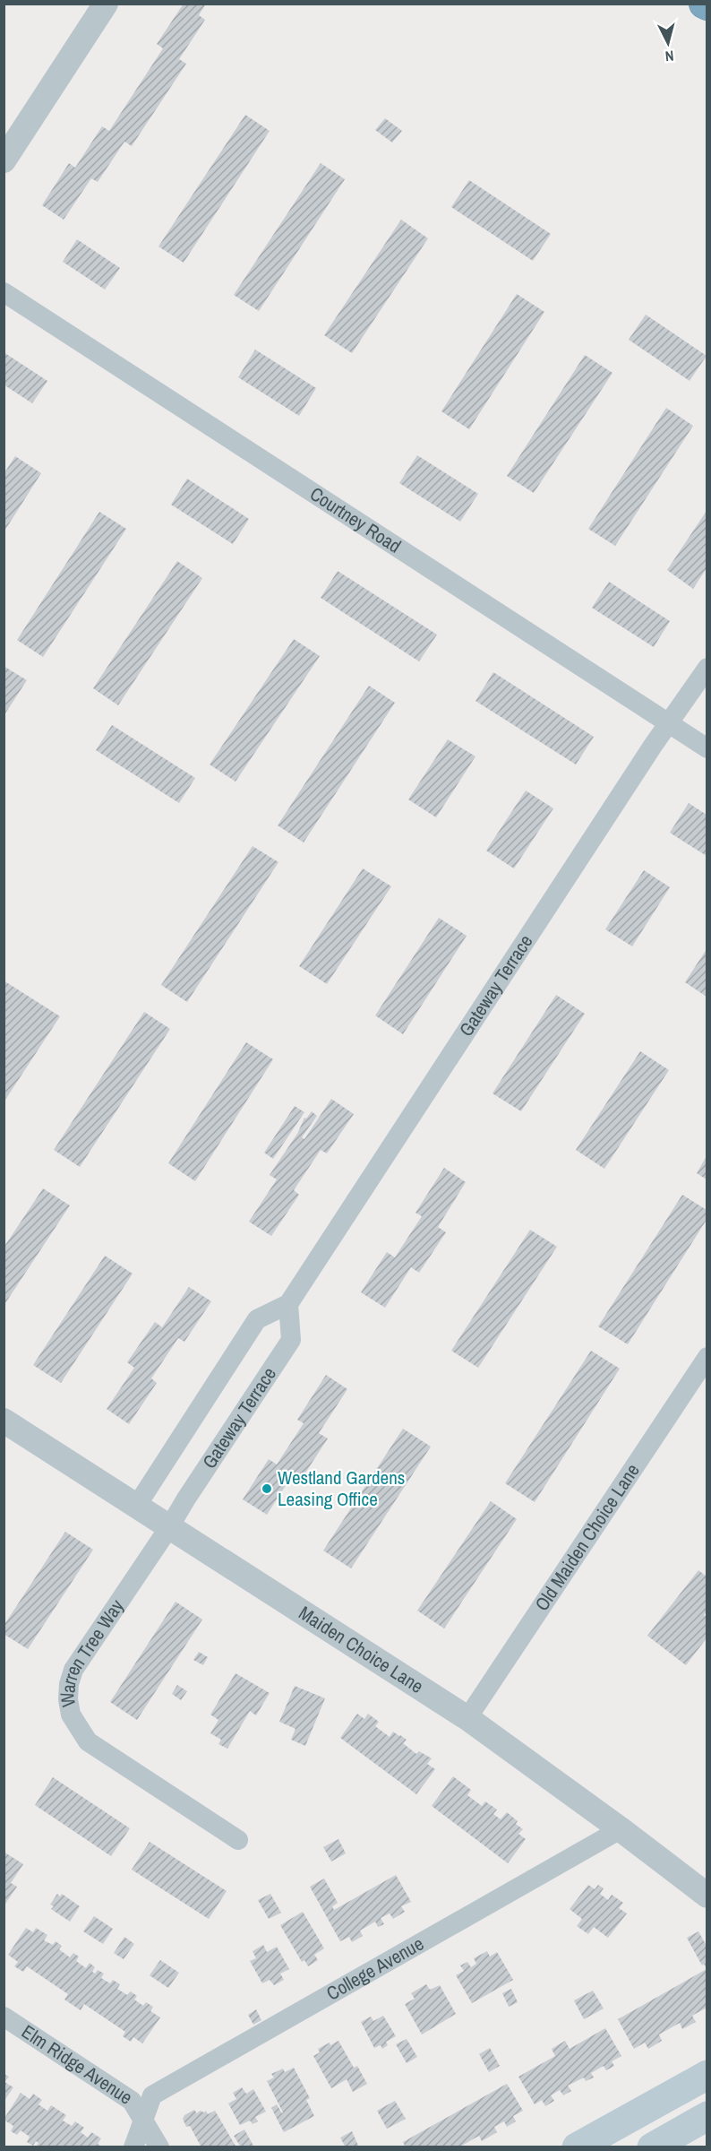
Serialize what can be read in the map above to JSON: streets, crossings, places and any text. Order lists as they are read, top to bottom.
{
  "streets": {
    "street": [
      "Courtney Road",
      "Gateway Terrace",
      "Old Maiden Choice Lane",
      "Maiden Choice Lane",
      "Warren Tree Way",
      "College Avenue",
      "Elm Ridge Avenue"
    ]
  },
  "crossings": [
    ["Courtney Road", "Gateway Terrace"],
    ["Gateway Terrace", "Maiden Choice Lane"],
    ["Gateway Terrace", "Warren Tree Way"],
    ["Old Maiden Choice Lane", "Maiden Choice Lane"],
    ["Maiden Choice Lane", "Warren Tree Way"],
    ["Maiden Choice Lane", "College Avenue"],
    ["College Avenue", "Elm Ridge Avenue"]
  ],
  "places": ["Westland Gardens Leasing Office"],
  "north": "bottom"
}
